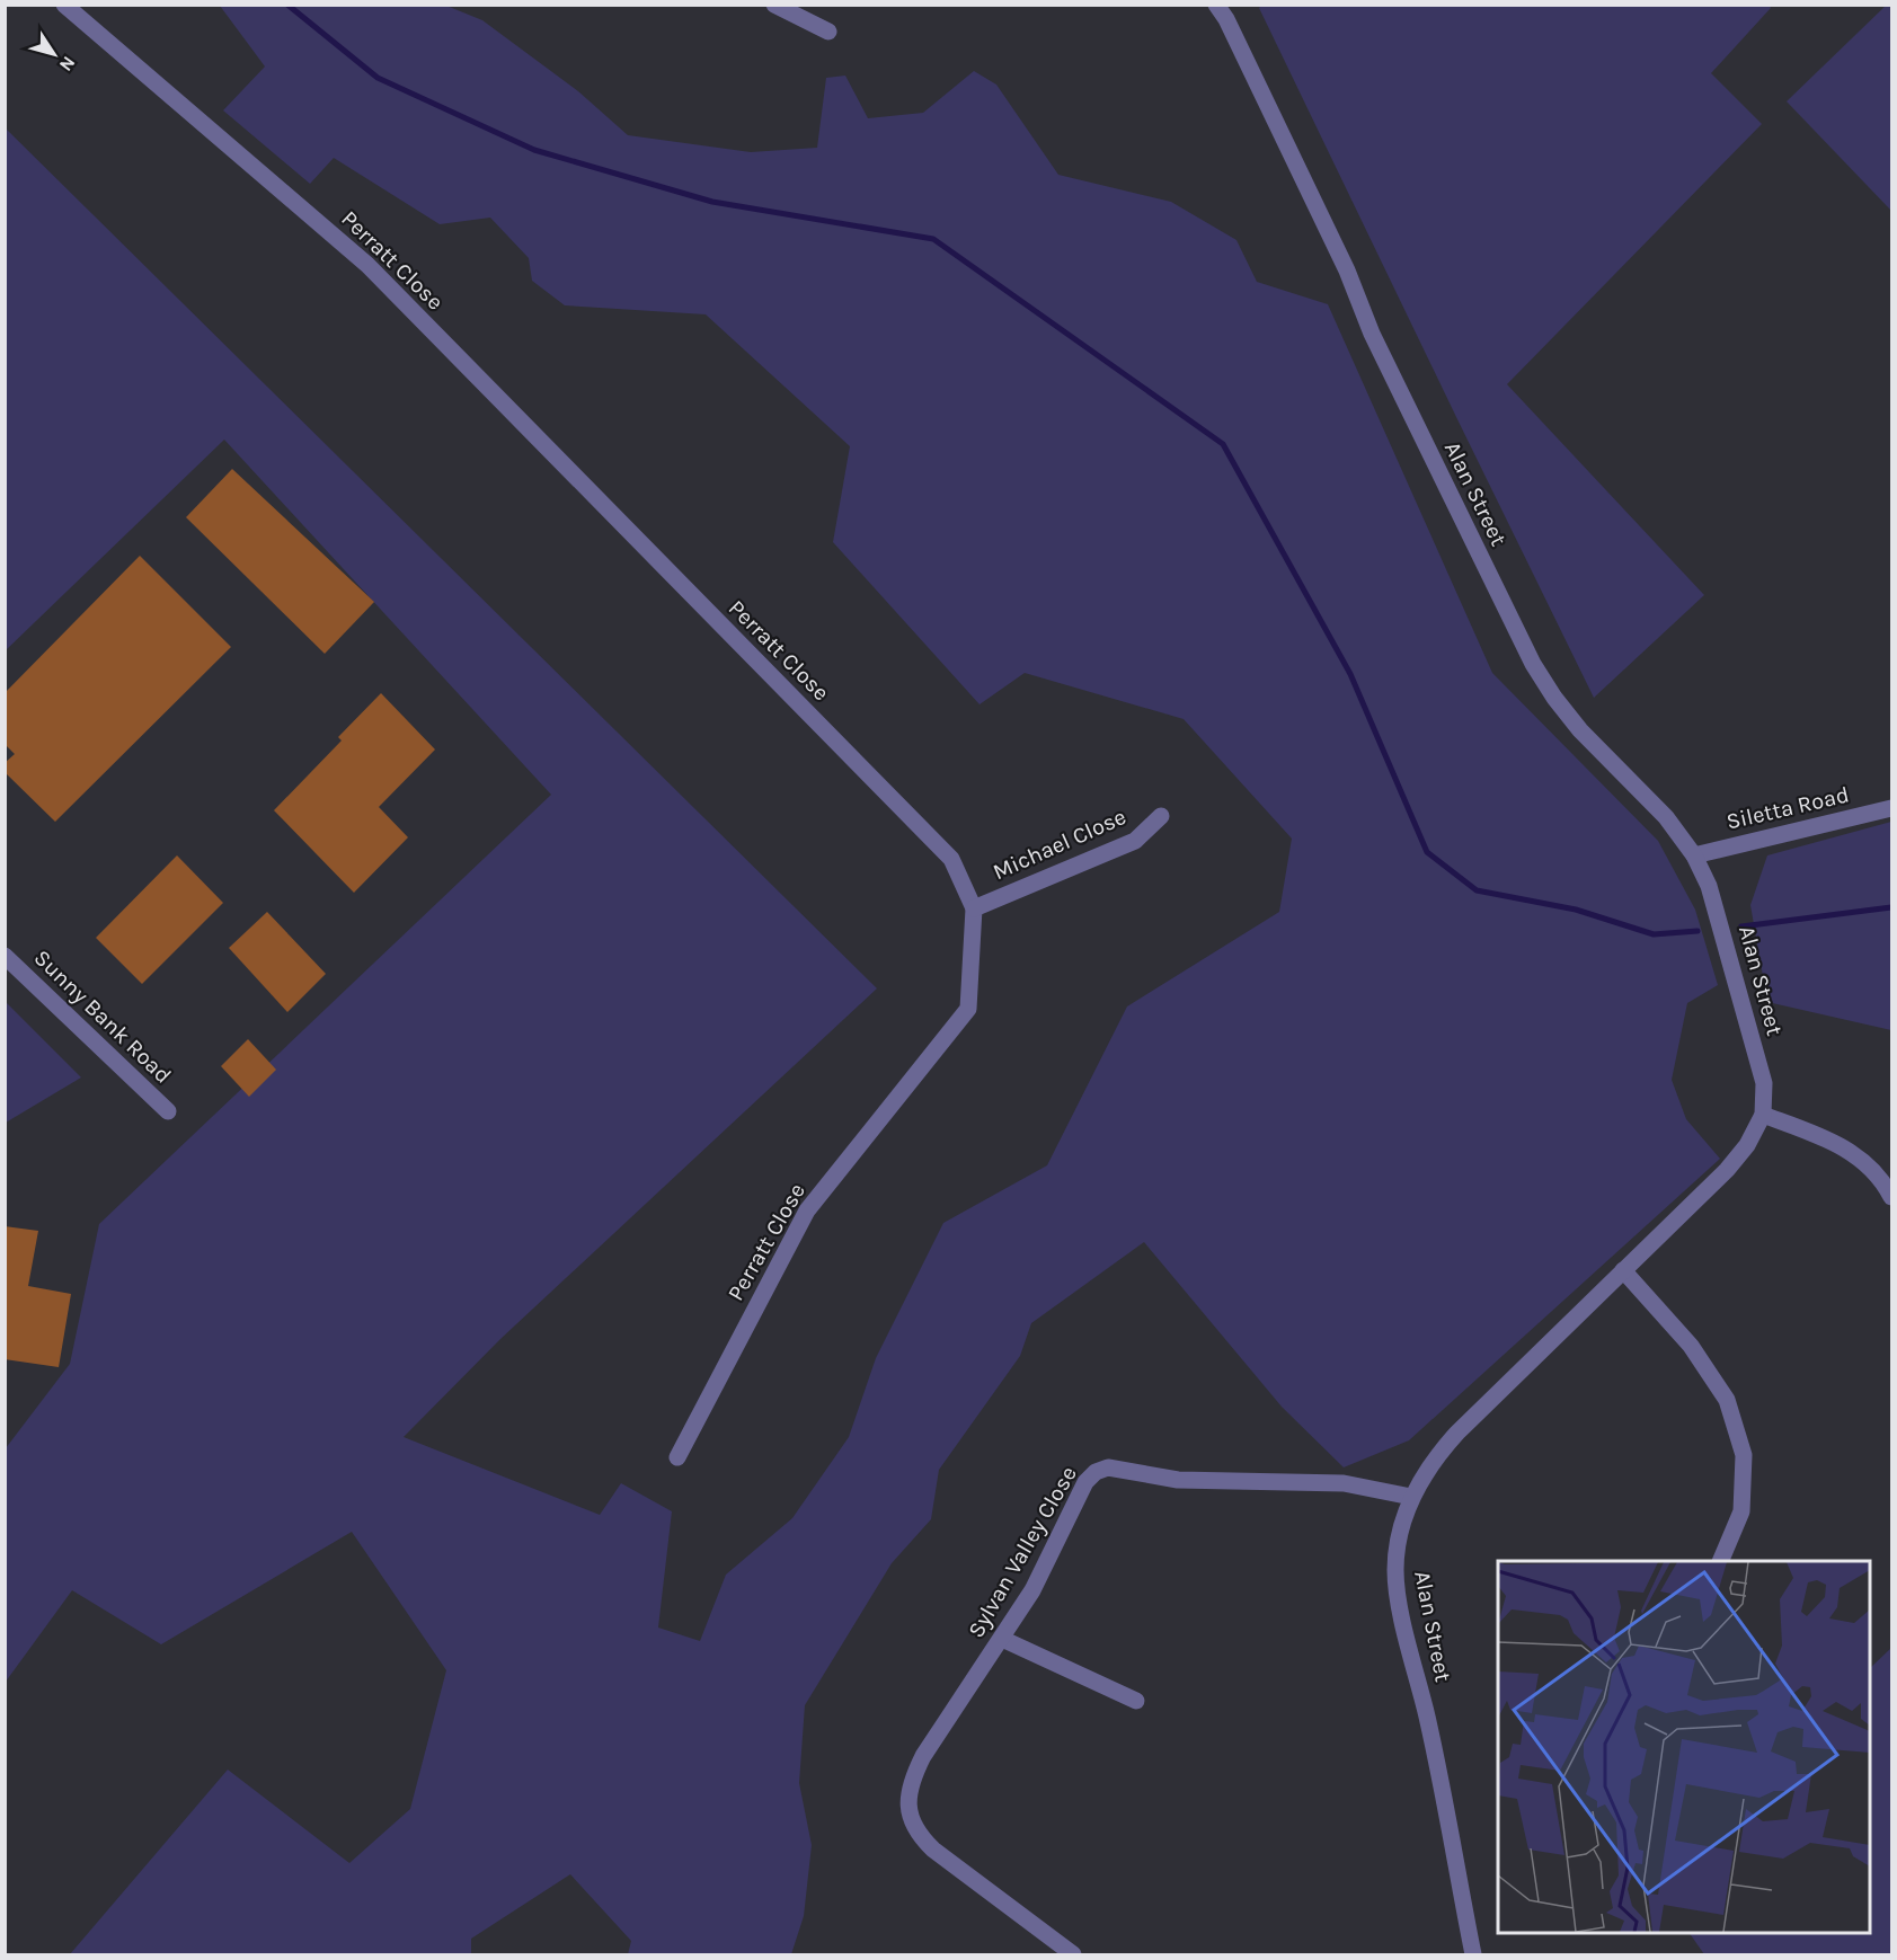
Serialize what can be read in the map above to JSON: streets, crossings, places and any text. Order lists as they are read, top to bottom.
{
  "streets": {
    "street": [
      "Perratt Close",
      "Alan Street",
      "Siletta Road",
      "Michael Close",
      "Sunny Bank Road",
      "Sylvan Valley Close"
    ]
  },
  "crossings": [
    ["Perratt Close", "Michael Close"],
    ["Alan Street", "Siletta Road"],
    ["Alan Street", "Sylvan Valley Close"]
  ],
  "north": "bottom right"
}
